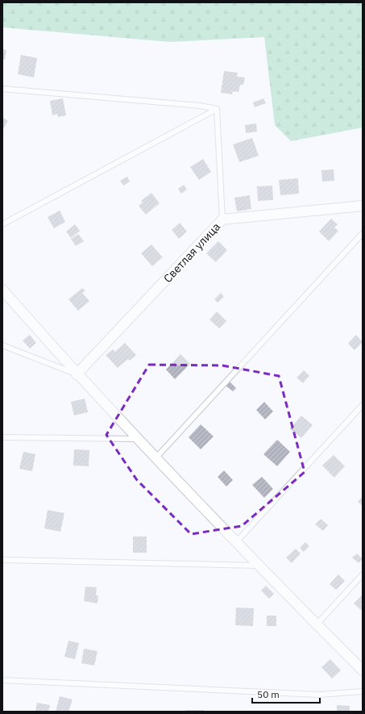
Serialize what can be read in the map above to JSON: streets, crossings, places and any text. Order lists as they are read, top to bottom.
{
  "streets": {
    "street": ["Светлая улица"]
  },
  "scale_bar": "50 m"
}
